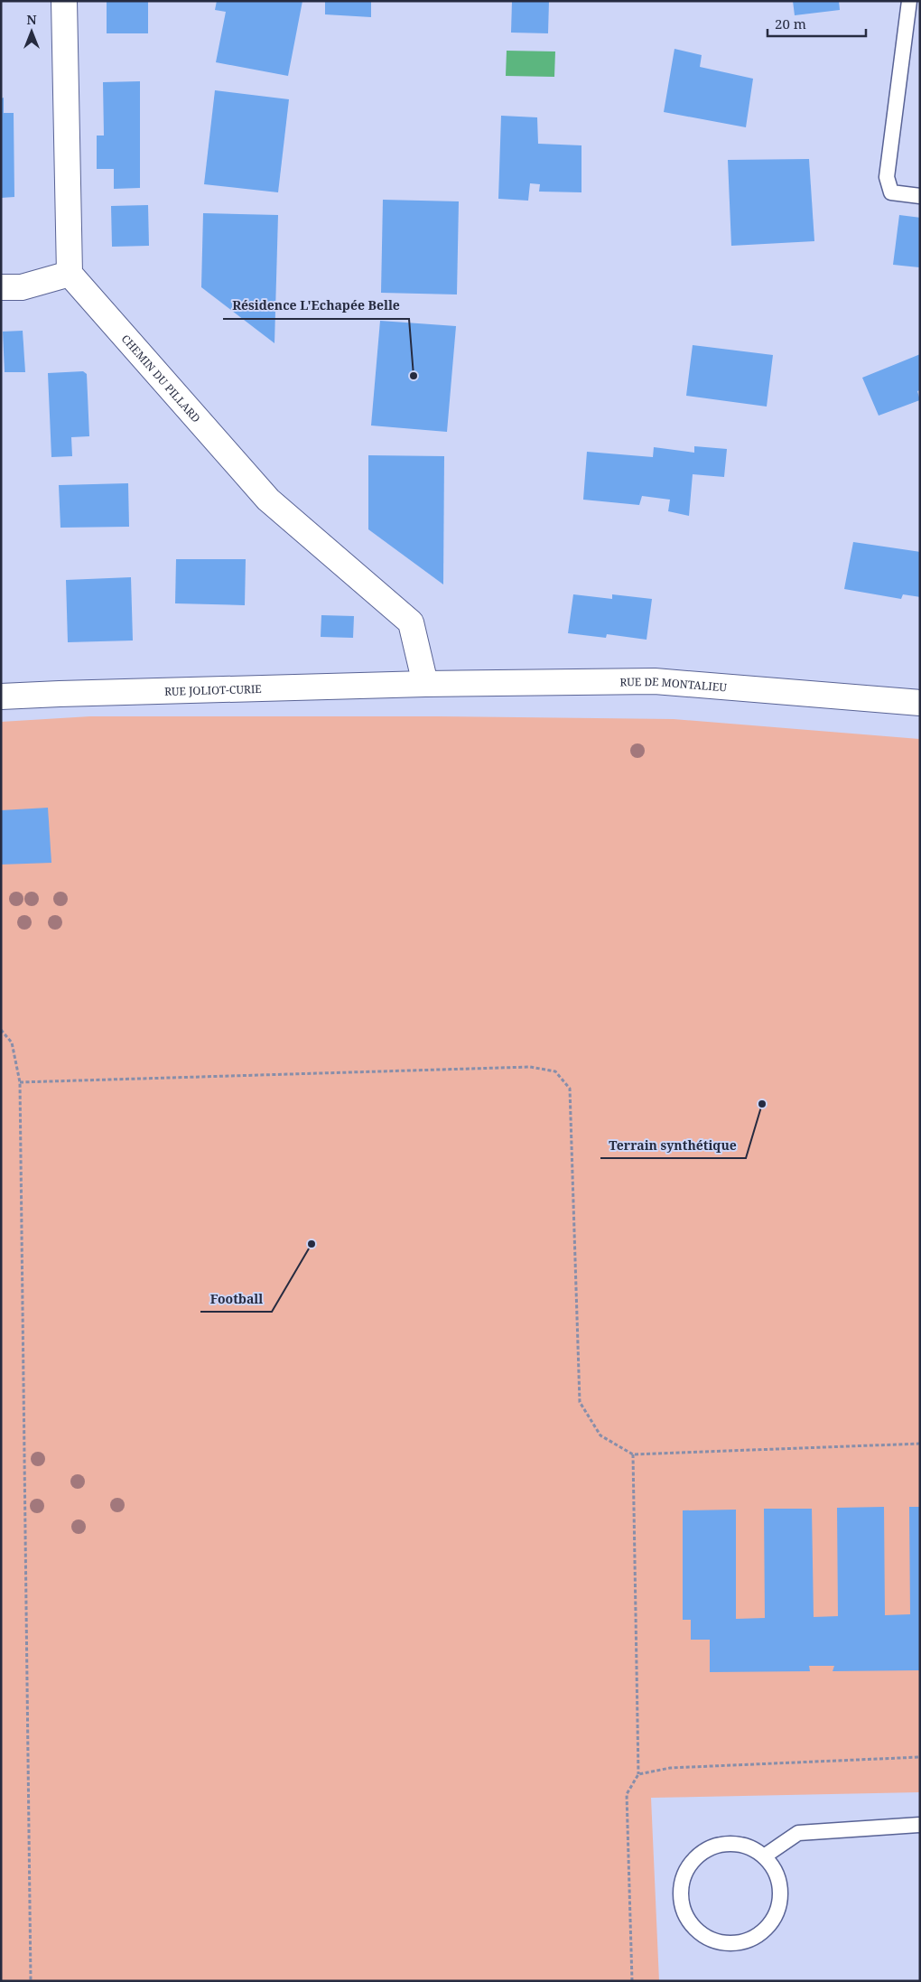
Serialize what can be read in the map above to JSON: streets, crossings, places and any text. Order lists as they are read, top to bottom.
{
  "streets": {
    "street": ["CHEMIN DU PILLARD", "RUE DE MONTALIEU", "RUE JOLIOT-CURIE"]
  },
  "crossings": [
    ["CHEMIN DU PILLARD", "RUE DE MONTALIEU"],
    ["CHEMIN DU PILLARD", "RUE JOLIOT-CURIE"],
    ["RUE DE MONTALIEU", "RUE JOLIOT-CURIE"]
  ],
  "places": ["Résidence L'Echapée Belle", "Terrain synthétique", "Football"],
  "scale_bar": "20 m",
  "north": "top"
}
